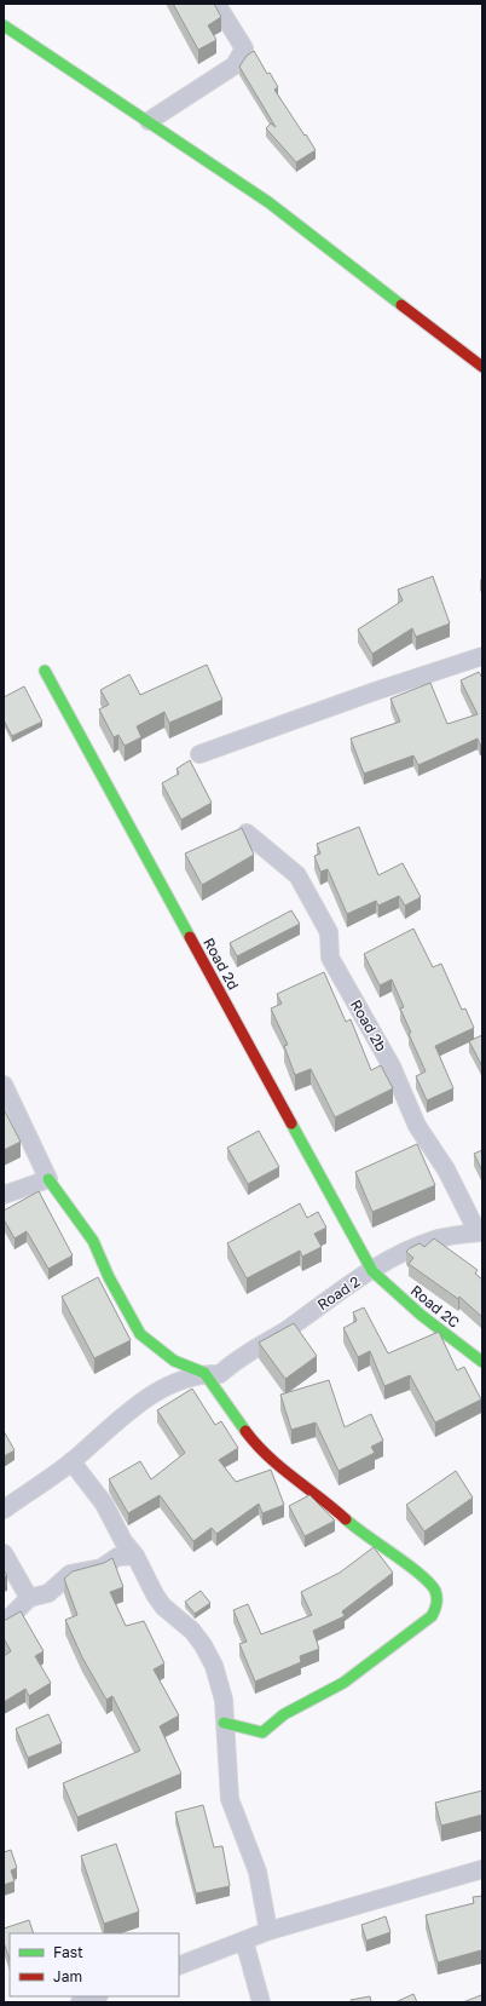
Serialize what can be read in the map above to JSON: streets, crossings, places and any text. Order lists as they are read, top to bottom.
{
  "streets": {
    "street": [
      "Road 2d",
      "Road 2b",
      "Road 2",
      "Road 2C"
    ]
  },
  "crossings": [
    ["Road 2d", "Road 2"],
    ["Road 2d", "Road 2C"],
    ["Road 2b", "Road 2"],
    ["Road 2", "Road 2C"]
  ],
  "legend": ["Fast", "Jam"]
}
